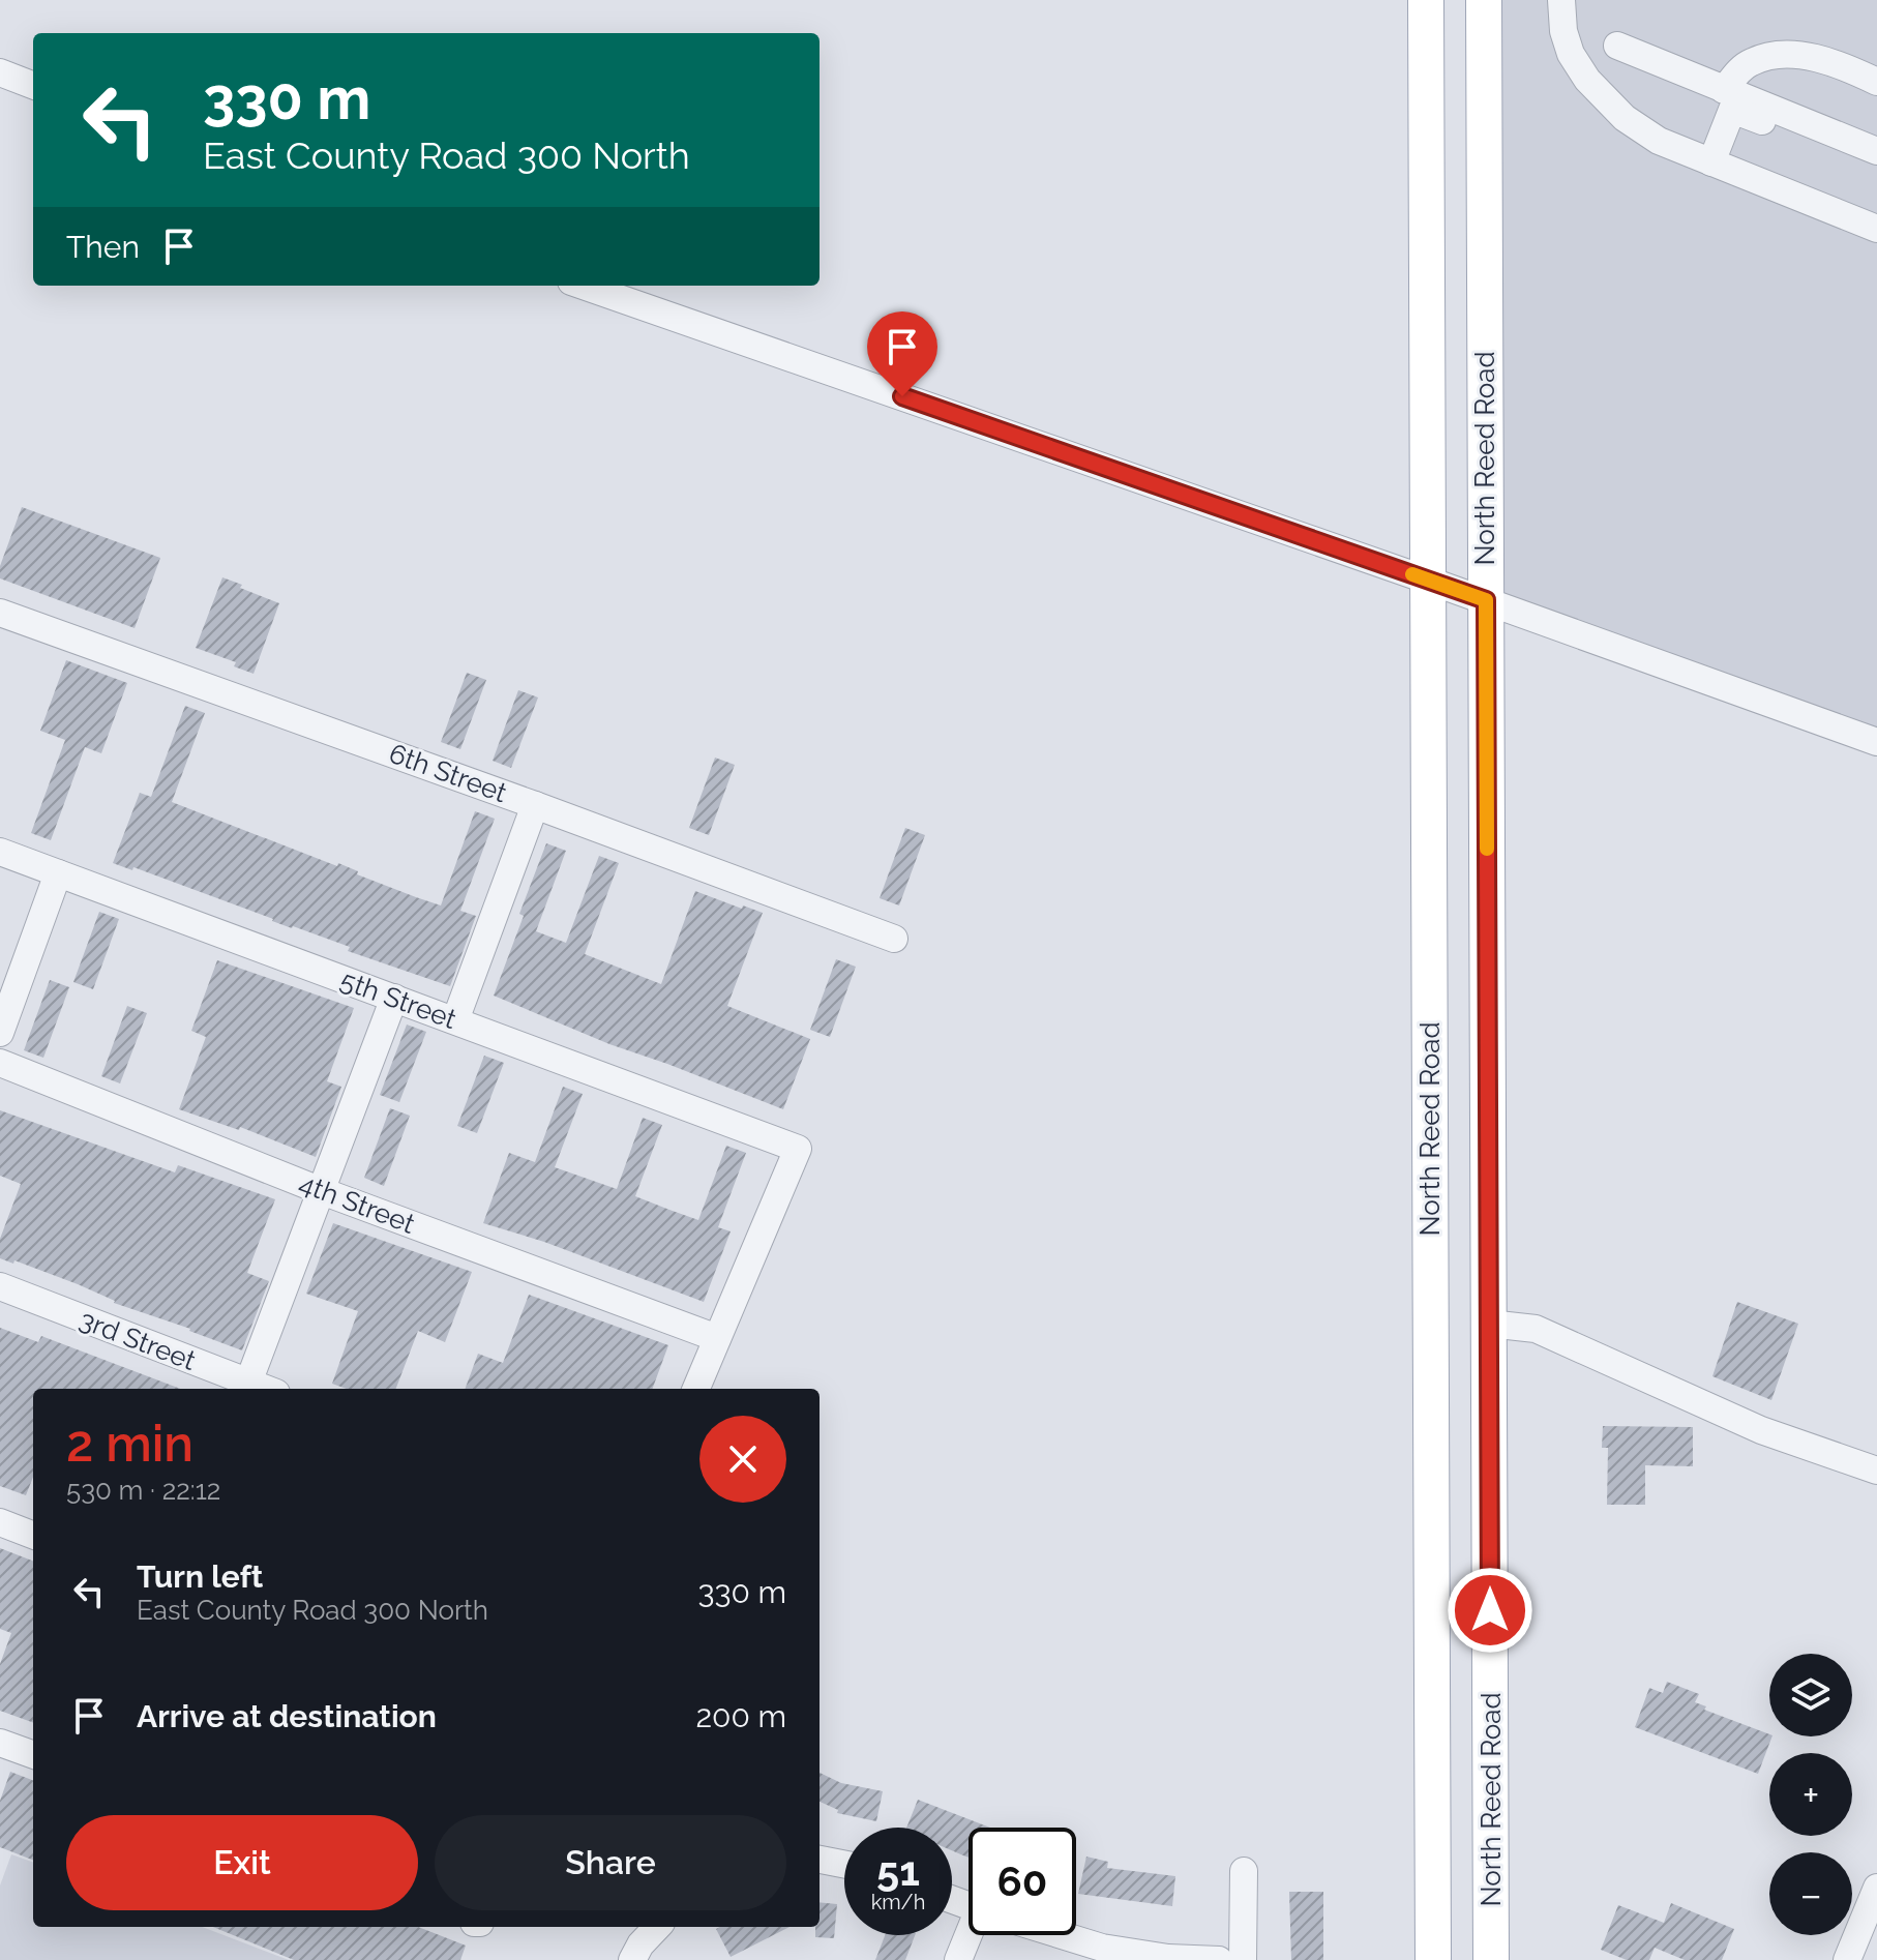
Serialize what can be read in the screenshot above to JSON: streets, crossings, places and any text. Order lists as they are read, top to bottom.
{
  "streets": {
    "main road": ["North Reed Road"],
    "street": [
      "6th Street",
      "5th Street",
      "4th Street",
      "3rd Street"
    ]
  },
  "crossings": [
    ["5th Street", "4th Street"]
  ],
  "page": {
    "turn": ["330 m", "East County Road 300 North"],
    "then": "Then",
    "heading": ["2 min", "530 m · 22:12"],
    "list": [
      {
        "name": "Turn left",
        "note": "East County Road 300 North",
        "value": "330 m"
      },
      {
        "name": "Arrive at destination",
        "value": "200 m"
      }
    ],
    "map_buttons": ["+", "−"],
    "buttons": ["Exit", "Share"],
    "speed": "51 km/h",
    "limit": "60"
  }
}
